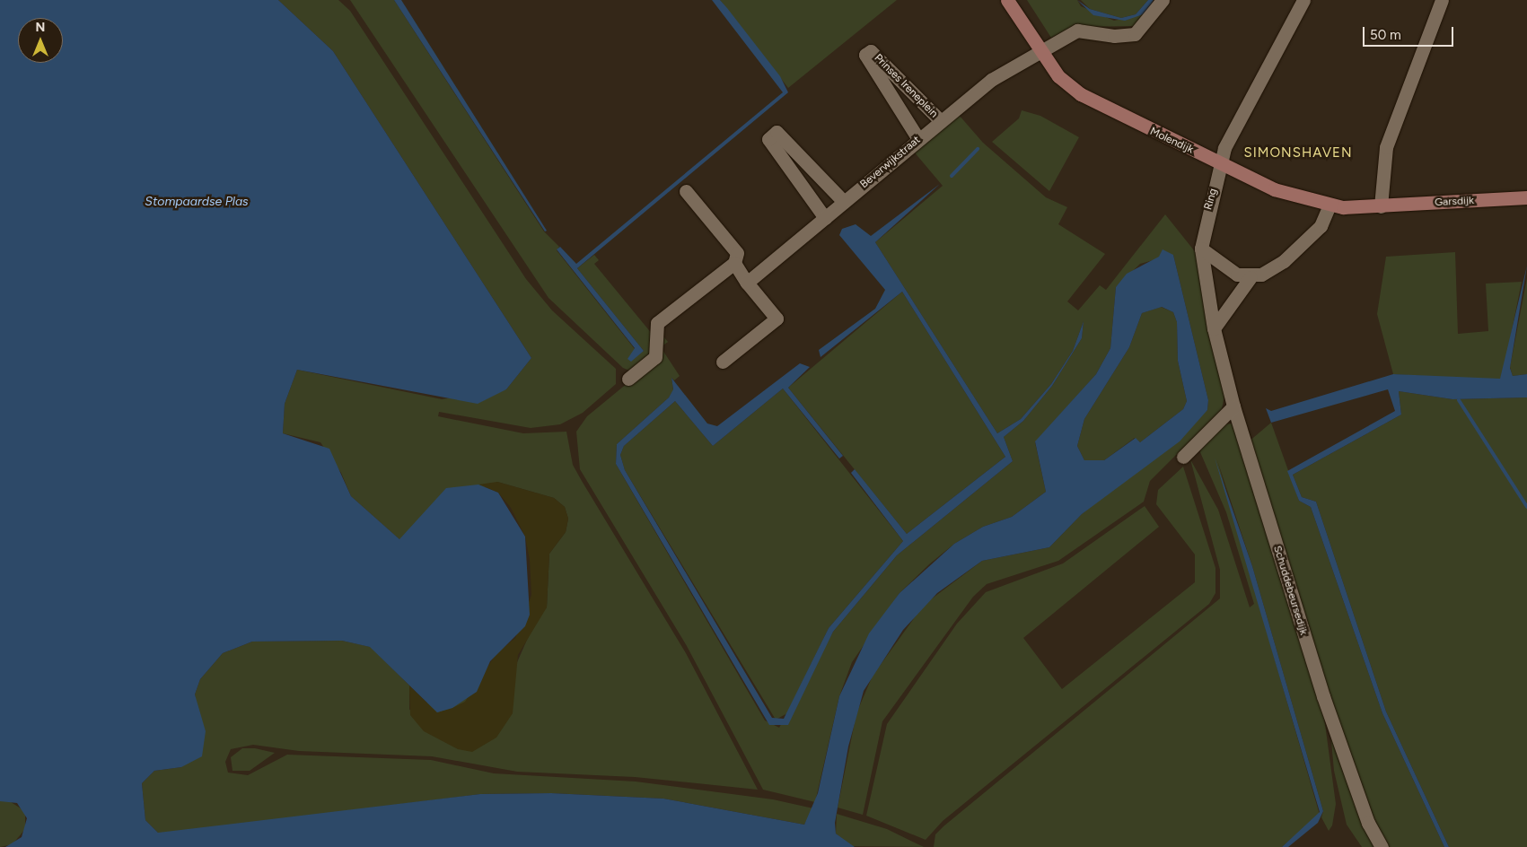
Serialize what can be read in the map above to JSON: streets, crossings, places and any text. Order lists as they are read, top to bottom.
{
  "streets": {
    "main road": ["Molendijk", "Garsdijk"],
    "street": [
      "Prinses Ireneplein",
      "Beverwijkstraat",
      "Ring",
      "Schuddebeursedijk"
    ]
  },
  "crossings": [
    ["Prinses Ireneplein", "Beverwijkstraat"],
    ["Molendijk", "Beverwijkstraat"],
    ["Molendijk", "Ring"],
    ["Molendijk", "Garsdijk"],
    ["Ring", "Schuddebeursedijk"]
  ],
  "districts": ["SIMONSHAVEN"],
  "water": ["Stompaardse Plas"],
  "scale_bar": "50 m",
  "north": "top"
}
